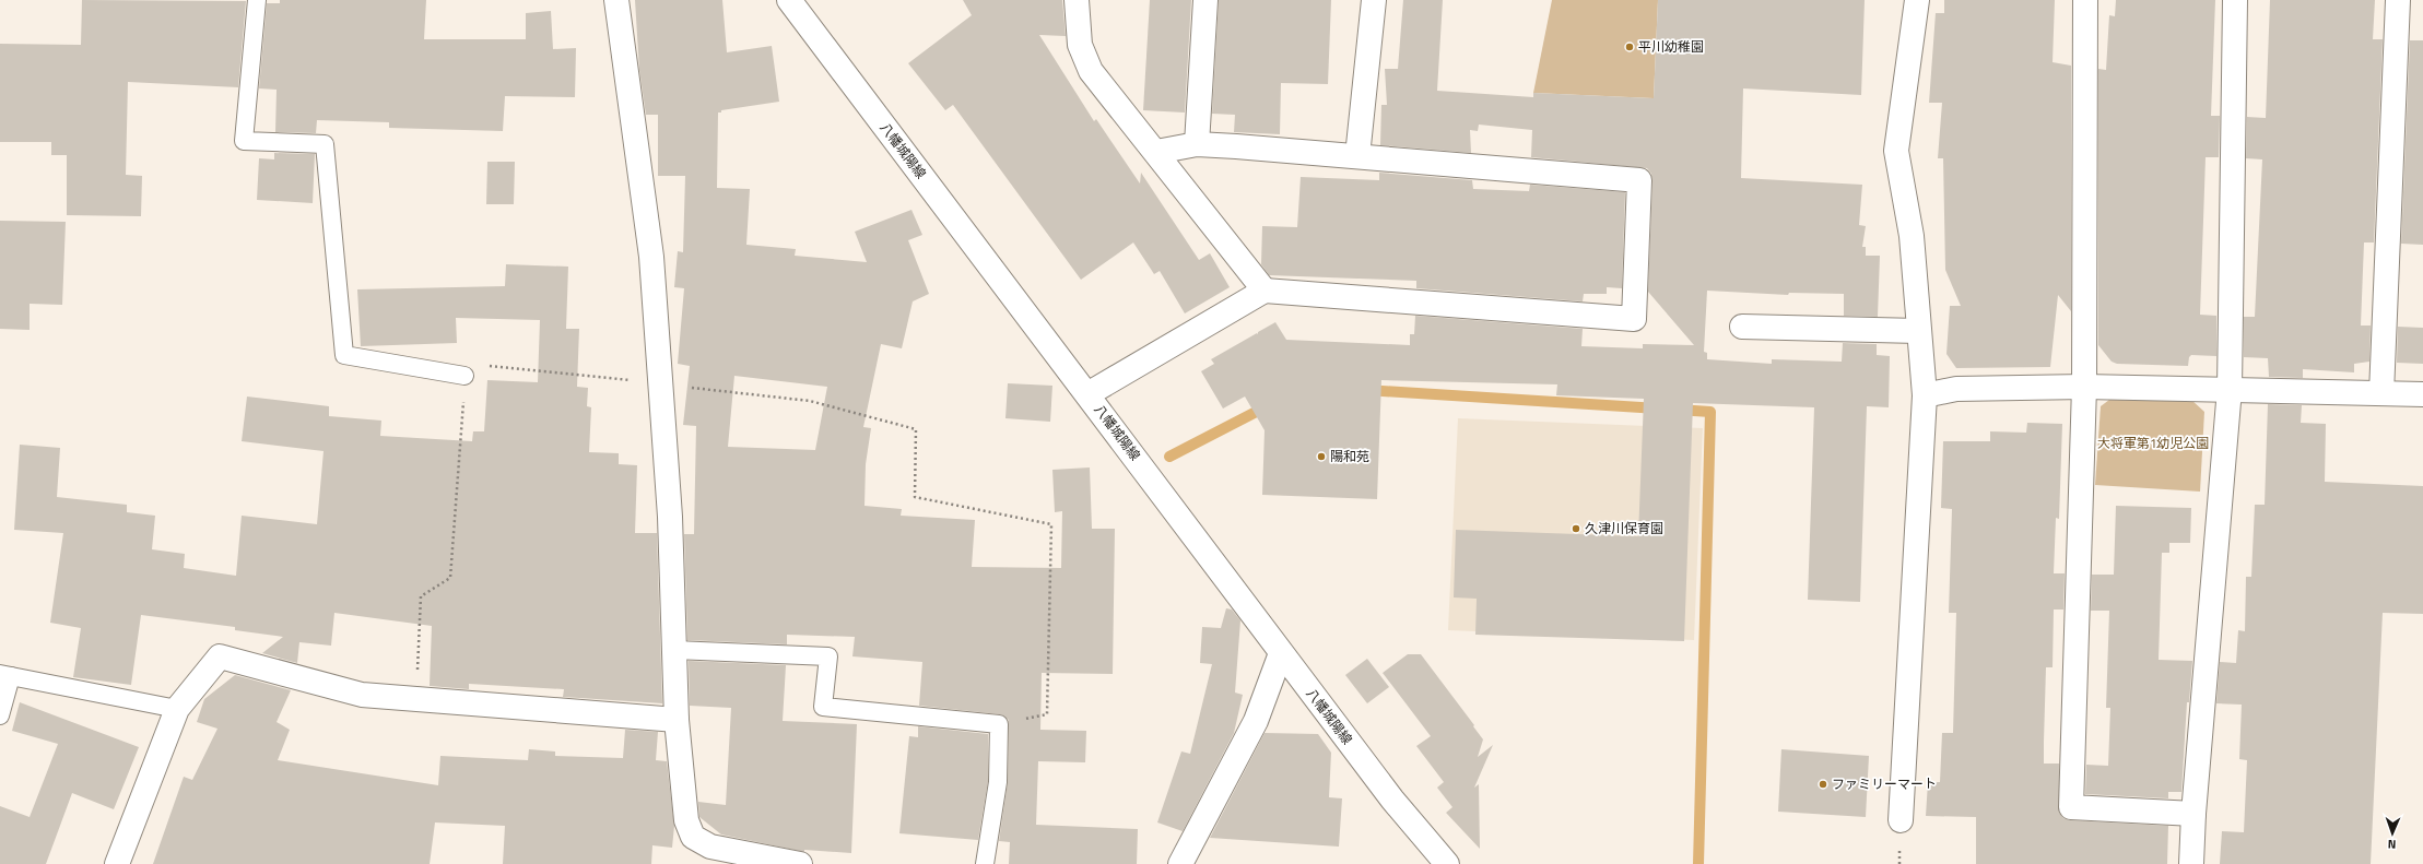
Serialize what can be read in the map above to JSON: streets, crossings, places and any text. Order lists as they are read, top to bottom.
{
  "streets": {
    "street": ["八幡城陽線"]
  },
  "parks": ["大将軍第1幼児公園"],
  "places": [
    "平川幼稚園",
    "陽和苑",
    "久津川保育園",
    "ファミリーマート"
  ],
  "north": "bottom"
}
